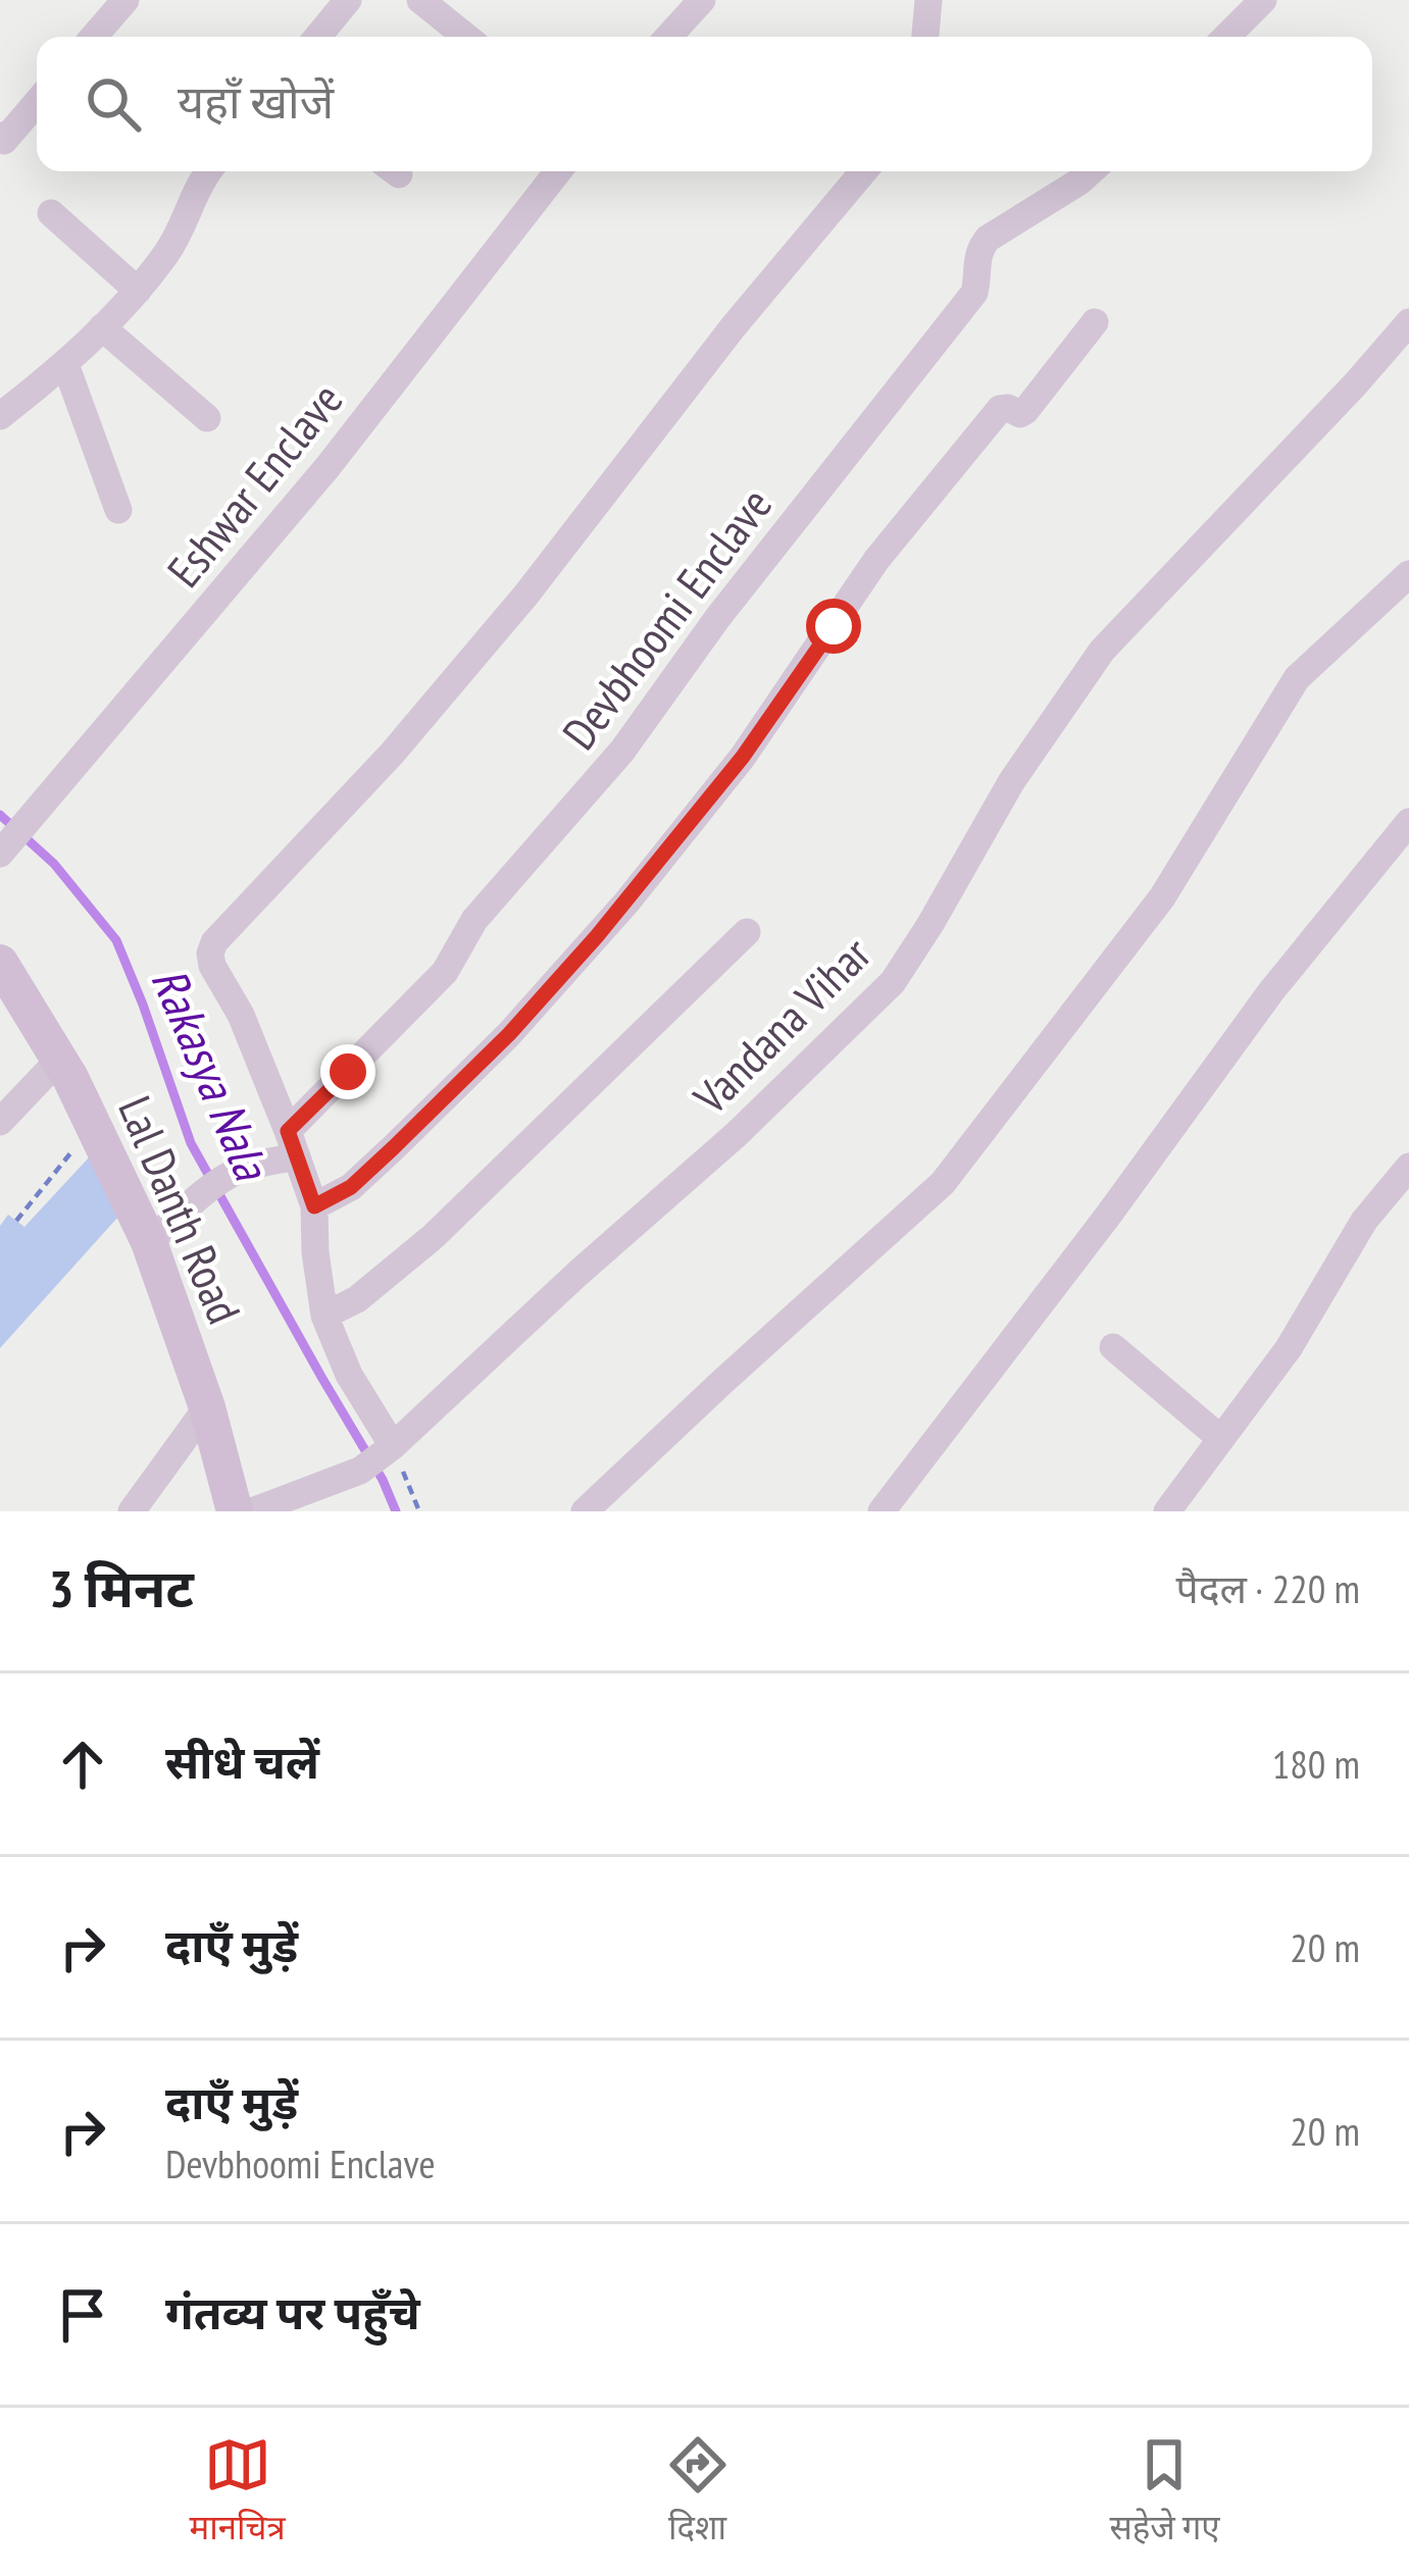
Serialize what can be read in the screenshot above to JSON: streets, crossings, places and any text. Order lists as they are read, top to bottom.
{
  "streets": {
    "street": [
      "Eshwar Enclave",
      "Devbhoomi Enclave",
      "Vandana Vihar",
      "Lal Danth Road"
    ]
  },
  "water": ["Rakasya Nala"],
  "page": {
    "search": "यहाँ खोजें",
    "heading": ["3 मिनट", "पैदल · 220 m"],
    "list": [
      ["सीधे चलें", "180 m"],
      ["दाएँ मुड़ें", "20 m"],
      ["दाएँ मुड़ें", "Devbhoomi Enclave", "20 m"],
      "गंतव्य पर पहुँचे"
    ],
    "nav": ["मानचित्र", "दिशा", "सहेजे गए"]
  }
}
